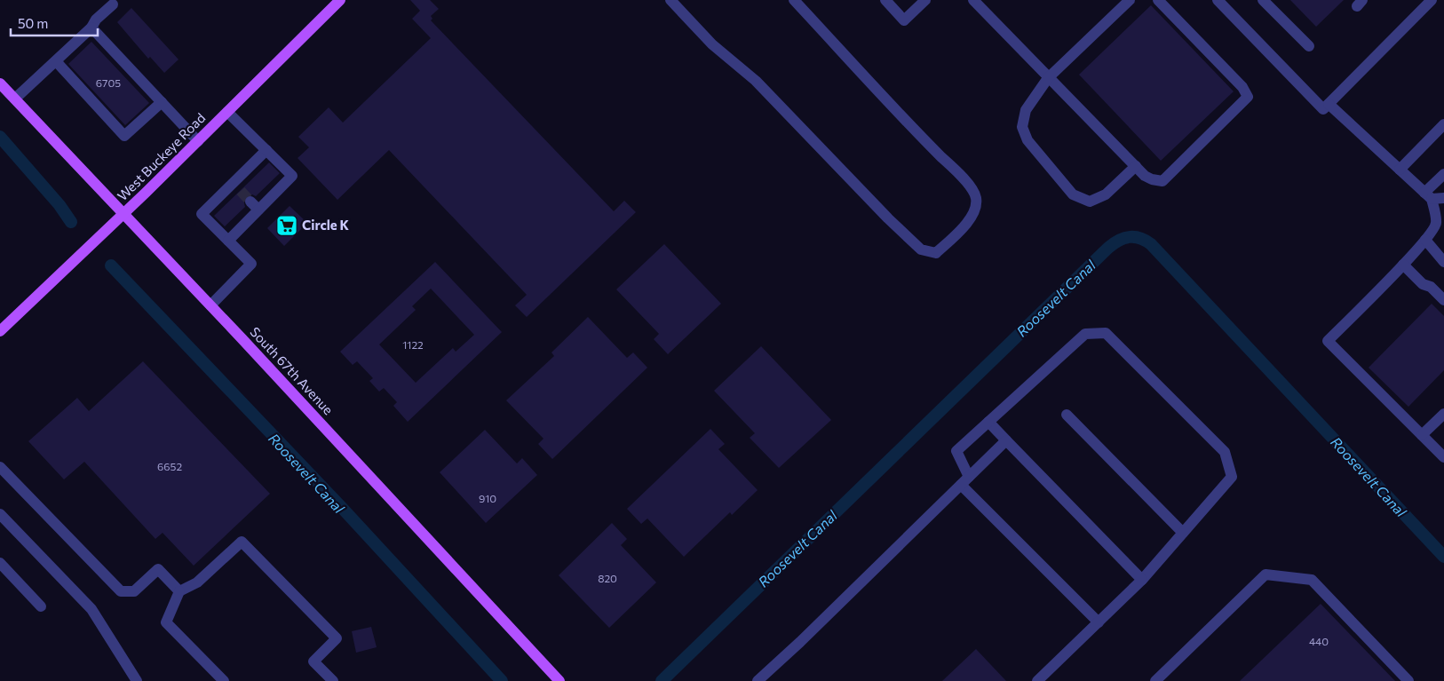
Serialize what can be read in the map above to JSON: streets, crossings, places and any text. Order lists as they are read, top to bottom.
{
  "streets": {
    "main road": ["West Buckeye Road", "South 67th Avenue"]
  },
  "crossings": [
    ["West Buckeye Road", "South 67th Avenue"]
  ],
  "water": ["Roosevelt Canal"],
  "places": {
    "supermarket": ["Circle K"]
  },
  "house_numbers": [
    "6705",
    "1122",
    "6652",
    "910",
    "820",
    "440"
  ],
  "scale_bar": "50 m"
}
